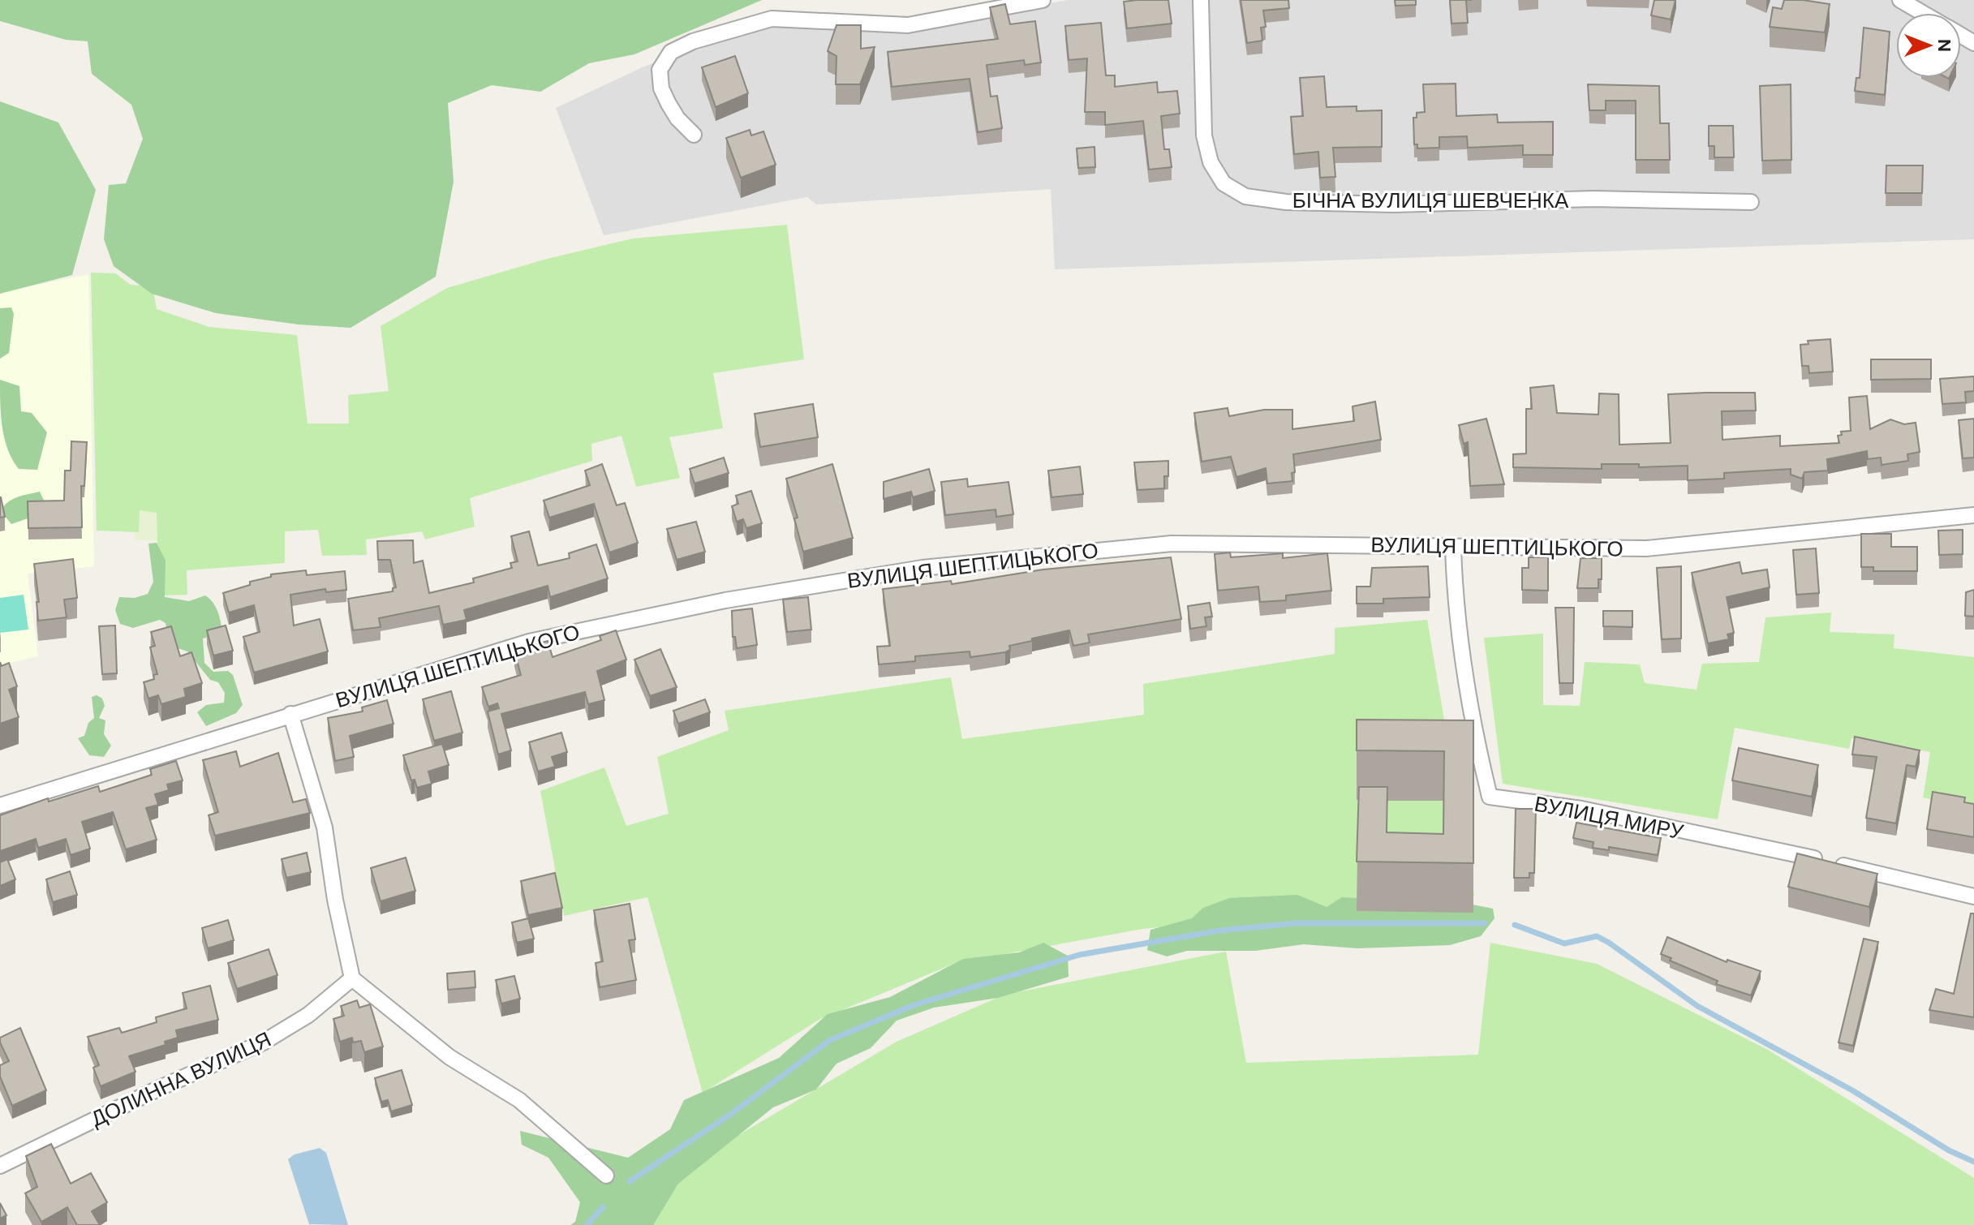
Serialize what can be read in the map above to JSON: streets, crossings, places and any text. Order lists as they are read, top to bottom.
{
  "streets": {
    "street": [
      "БІЧНА ВУЛИЦЯ ШЕВЧЕНКА",
      "ВУЛИЦЯ ШЕПТИЦЬКОГО",
      "ВУЛИЦЯ МИРУ",
      "ДОЛИННА ВУЛИЦЯ"
    ]
  },
  "crossings": [
    ["ВУЛИЦЯ ШЕПТИЦЬКОГО", "ВУЛИЦЯ МИРУ"]
  ],
  "north": "right"
}
